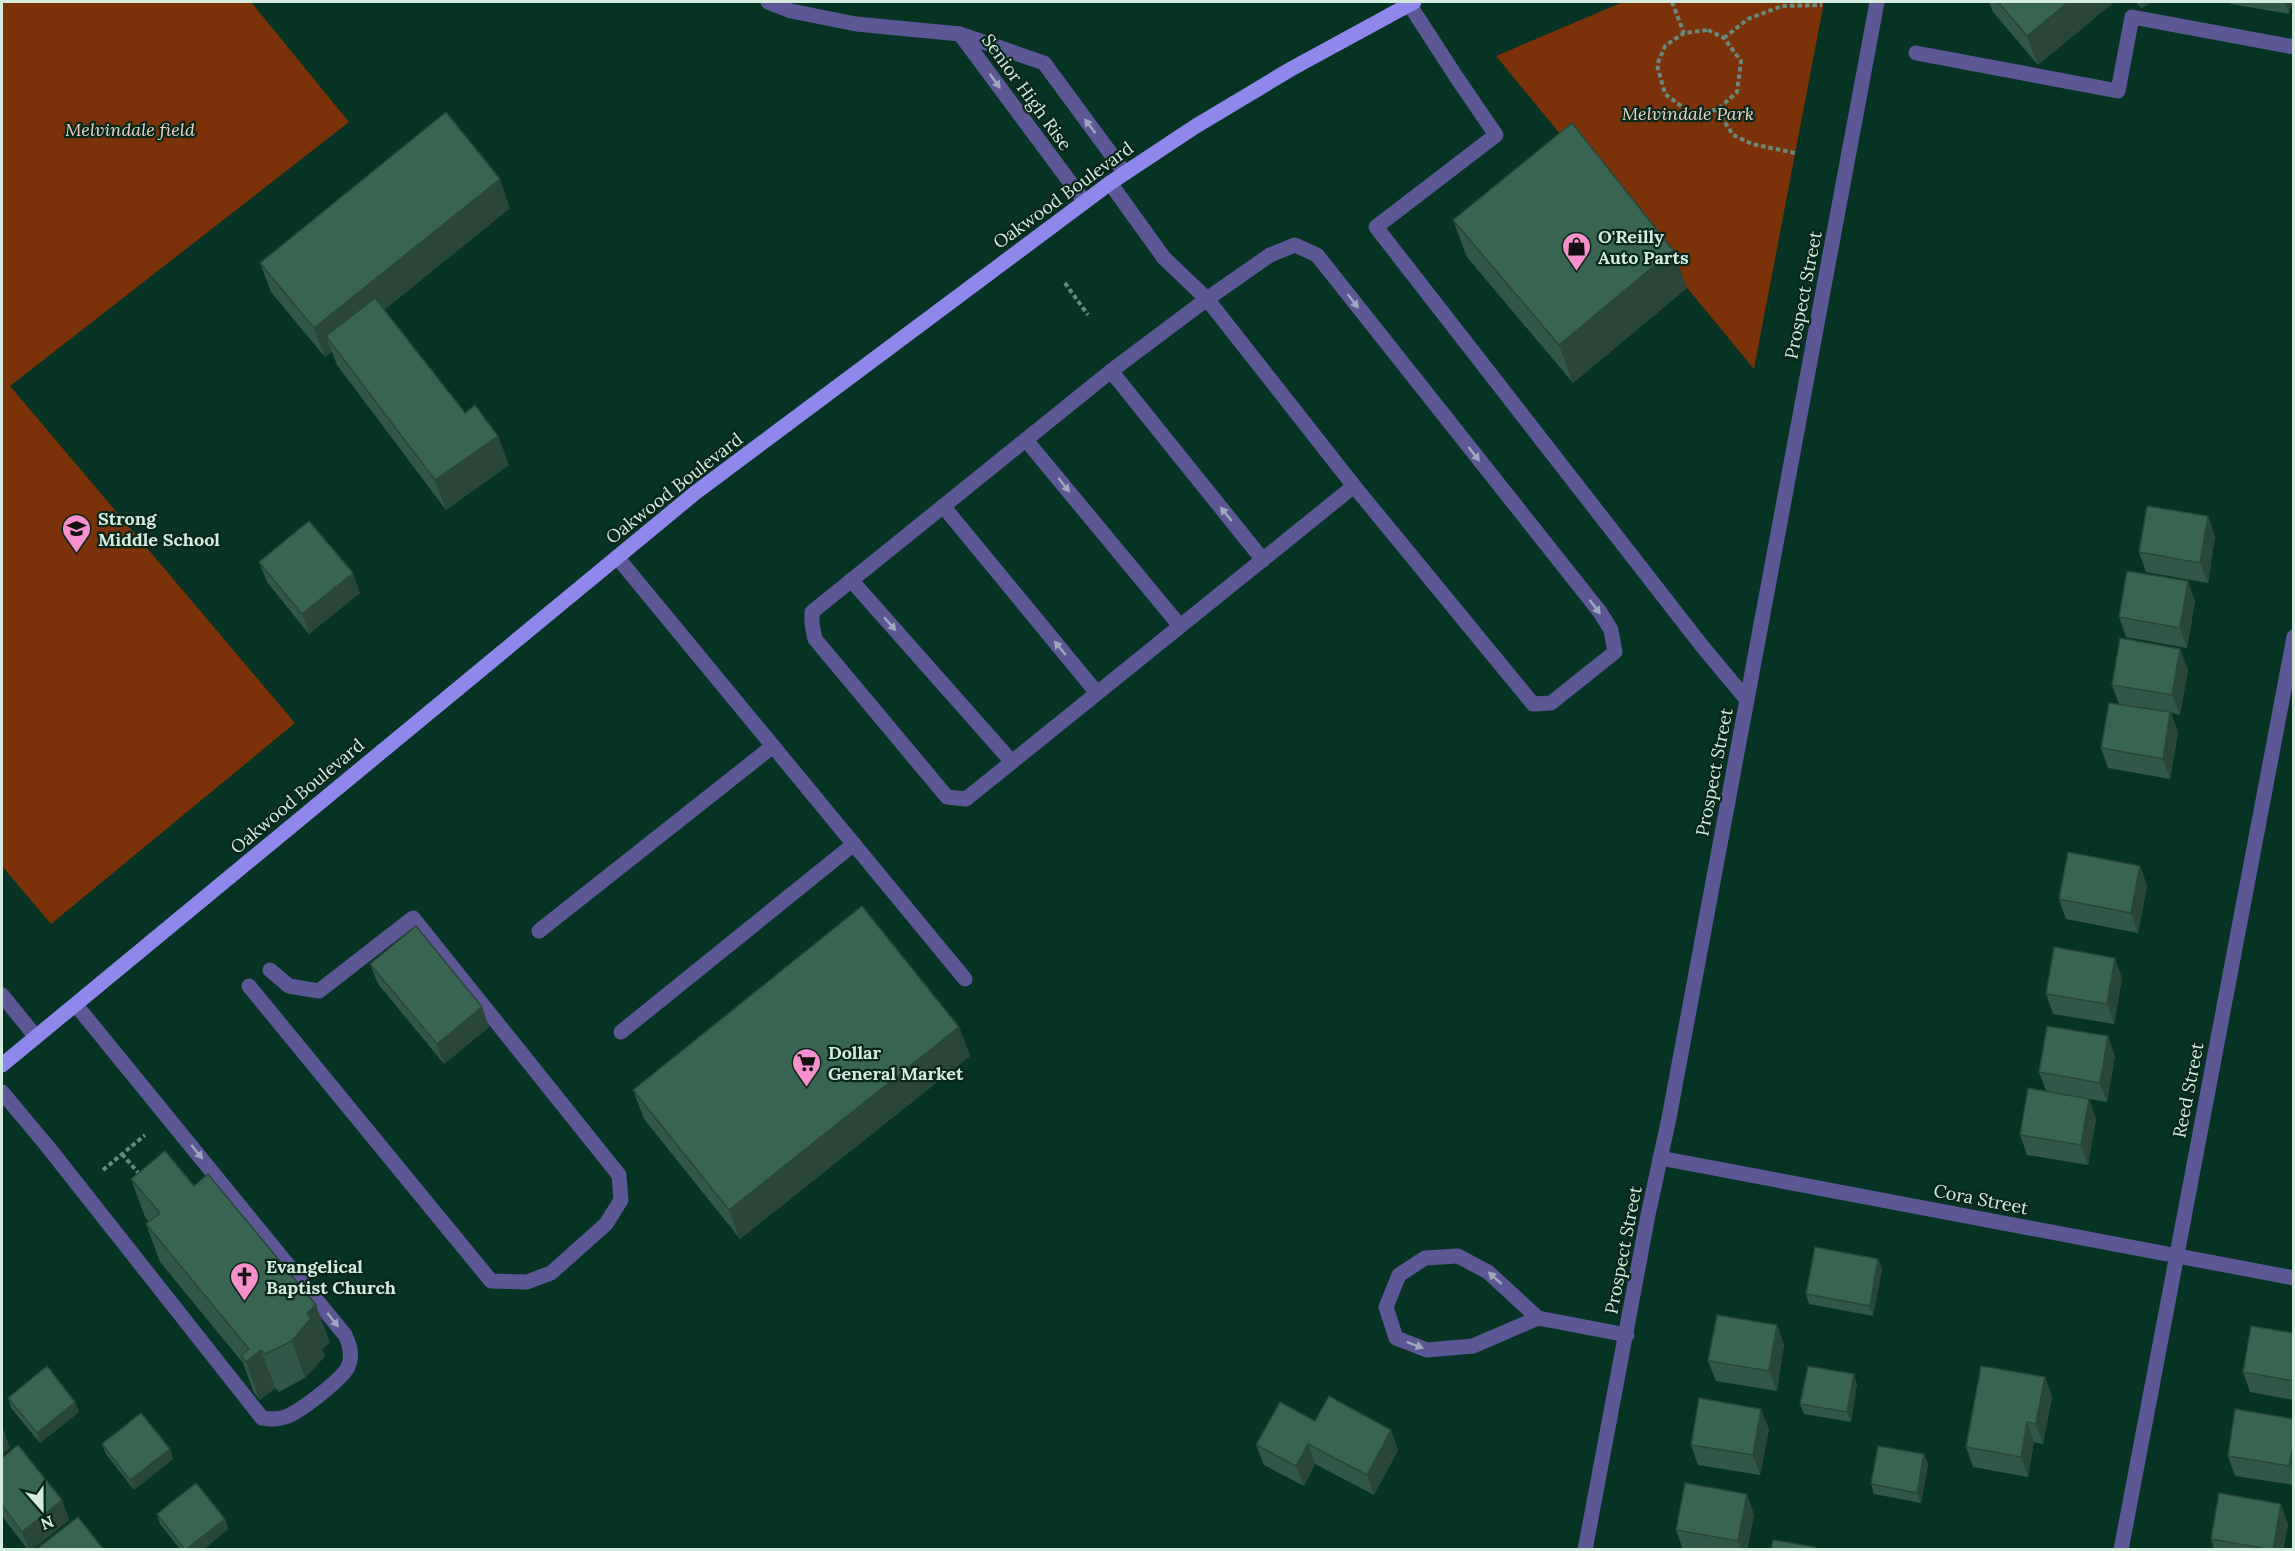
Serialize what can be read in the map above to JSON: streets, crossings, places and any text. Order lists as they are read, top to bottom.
{
  "streets": {
    "main road": ["Oakwood Boulevard"],
    "street": [
      "Senior High Rise",
      "Prospect Street",
      "Reed Street",
      "Cora Street"
    ]
  },
  "crossings": [
    ["Senior High Rise", "Oakwood Boulevard"],
    ["Prospect Street", "Cora Street"],
    ["Reed Street", "Cora Street"]
  ],
  "parks": ["Melvindale Park", "Melvindale field"],
  "places": {
    "shop": ["O'Reilly Auto Parts"],
    "school or university": ["Strong Middle School"],
    "supermarket": ["Dollar General Market"],
    "church": ["Evangelical Baptist Church"]
  },
  "north": "bottom"
}
